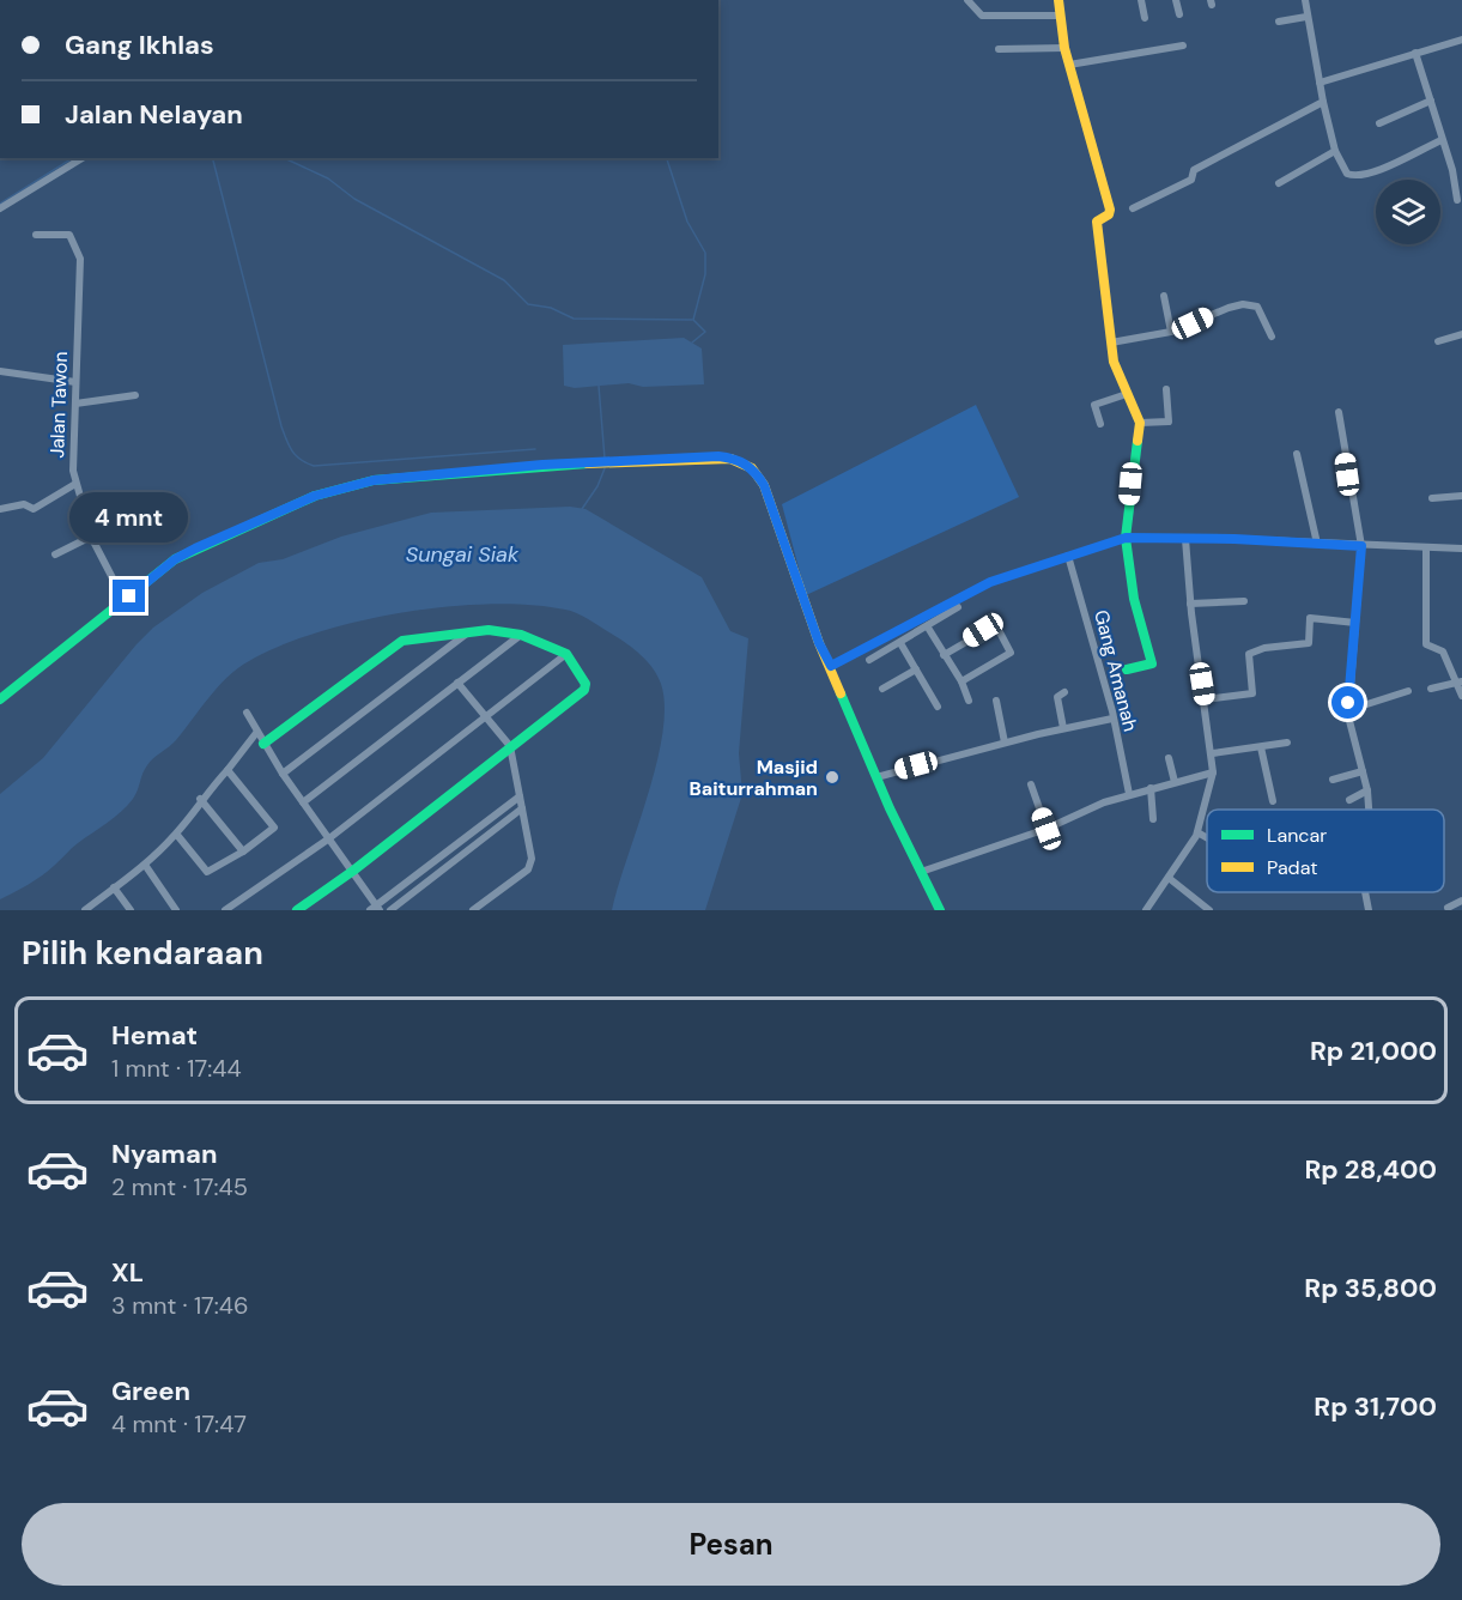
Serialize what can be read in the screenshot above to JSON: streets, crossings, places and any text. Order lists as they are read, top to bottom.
{
  "streets": {
    "street": ["Jalan Tawon", "Gang Amanah"]
  },
  "water": ["Sungai Siak"],
  "places": ["Masjid Baiturrahman"],
  "legend": ["Lancar", "Padat"],
  "page": {
    "banner": ["Gang Ikhlas", "Jalan Nelayan"],
    "bubble": "4 mnt",
    "heading": "Pilih kendaraan",
    "list": [
      {
        "name": "Hemat",
        "note": "1 mnt · 17:44",
        "value": "Rp 21,000"
      },
      {
        "name": "Nyaman",
        "note": "2 mnt · 17:45",
        "value": "Rp 28,400"
      },
      {
        "name": "XL",
        "note": "3 mnt · 17:46",
        "value": "Rp 35,800"
      },
      {
        "name": "Green",
        "note": "4 mnt · 17:47",
        "value": "Rp 31,700"
      }
    ],
    "buttons": "Pesan"
  }
}
